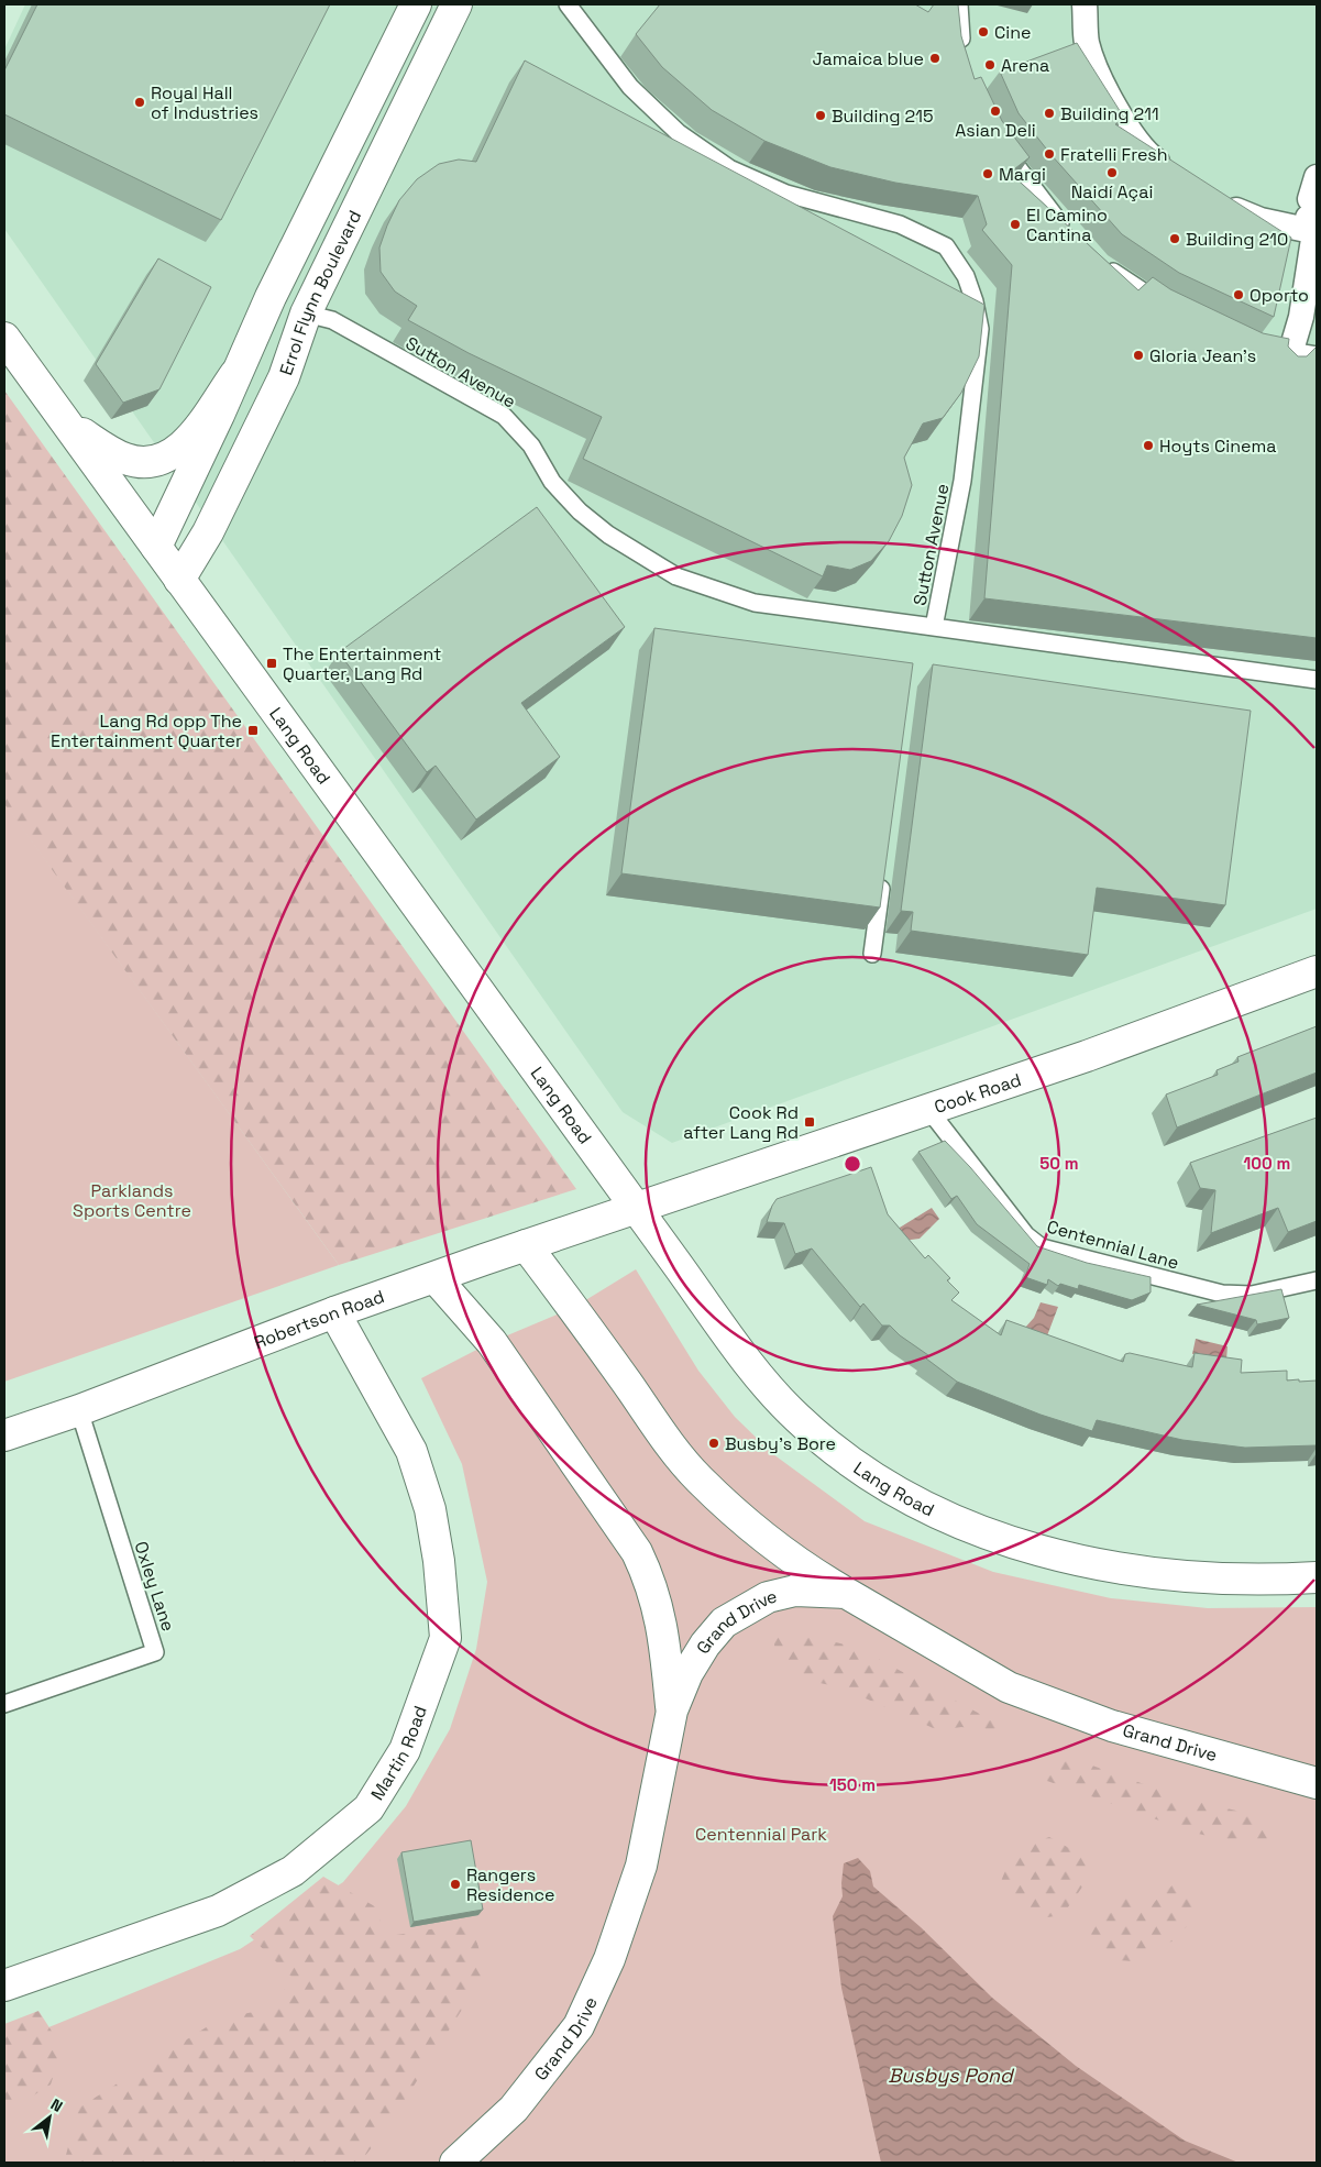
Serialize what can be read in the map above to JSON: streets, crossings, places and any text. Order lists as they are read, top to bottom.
{
  "streets": {
    "street": [
      "Errol Flynn Boulevard",
      "Lang Road",
      "Cook Road",
      "Robertson Road",
      "Grand Drive",
      "Martin Road"
    ],
    "lane": ["Sutton Avenue", "Centennial Lane", "Oxley Lane"]
  },
  "crossings": [
    ["Errol Flynn Boulevard", "Sutton Avenue"],
    ["Errol Flynn Boulevard", "Lang Road"],
    ["Lang Road", "Cook Road"],
    ["Lang Road", "Robertson Road"],
    ["Cook Road", "Centennial Lane"],
    ["Cook Road", "Robertson Road"],
    ["Robertson Road", "Oxley Lane"],
    ["Robertson Road", "Martin Road"]
  ],
  "water": ["Busbys Pond"],
  "parks": ["Parklands Sports Centre", "Centennial Park"],
  "places": {
    "other": [
      "Cine",
      "Jamaica blue",
      "Arena",
      "Royal Hall of Industries",
      "Asian Deli",
      "Building 211",
      "Building 215",
      "Fratelli Fresh",
      "Naidí Açai",
      "Margi",
      "El Camino Cantina",
      "Building 210",
      "Oporto",
      "Gloria Jean's",
      "Hoyts Cinema",
      "Busby’s Bore",
      "Rangers Residence"
    ],
    "transit": ["The Entertainment Quarter, Lang Rd", "Lang Rd opp The Entertainment Quarter", "Cook Rd after Lang Rd"]
  },
  "north": "top right",
  "rings": ["50 m", "100 m", "150 m"]
}
